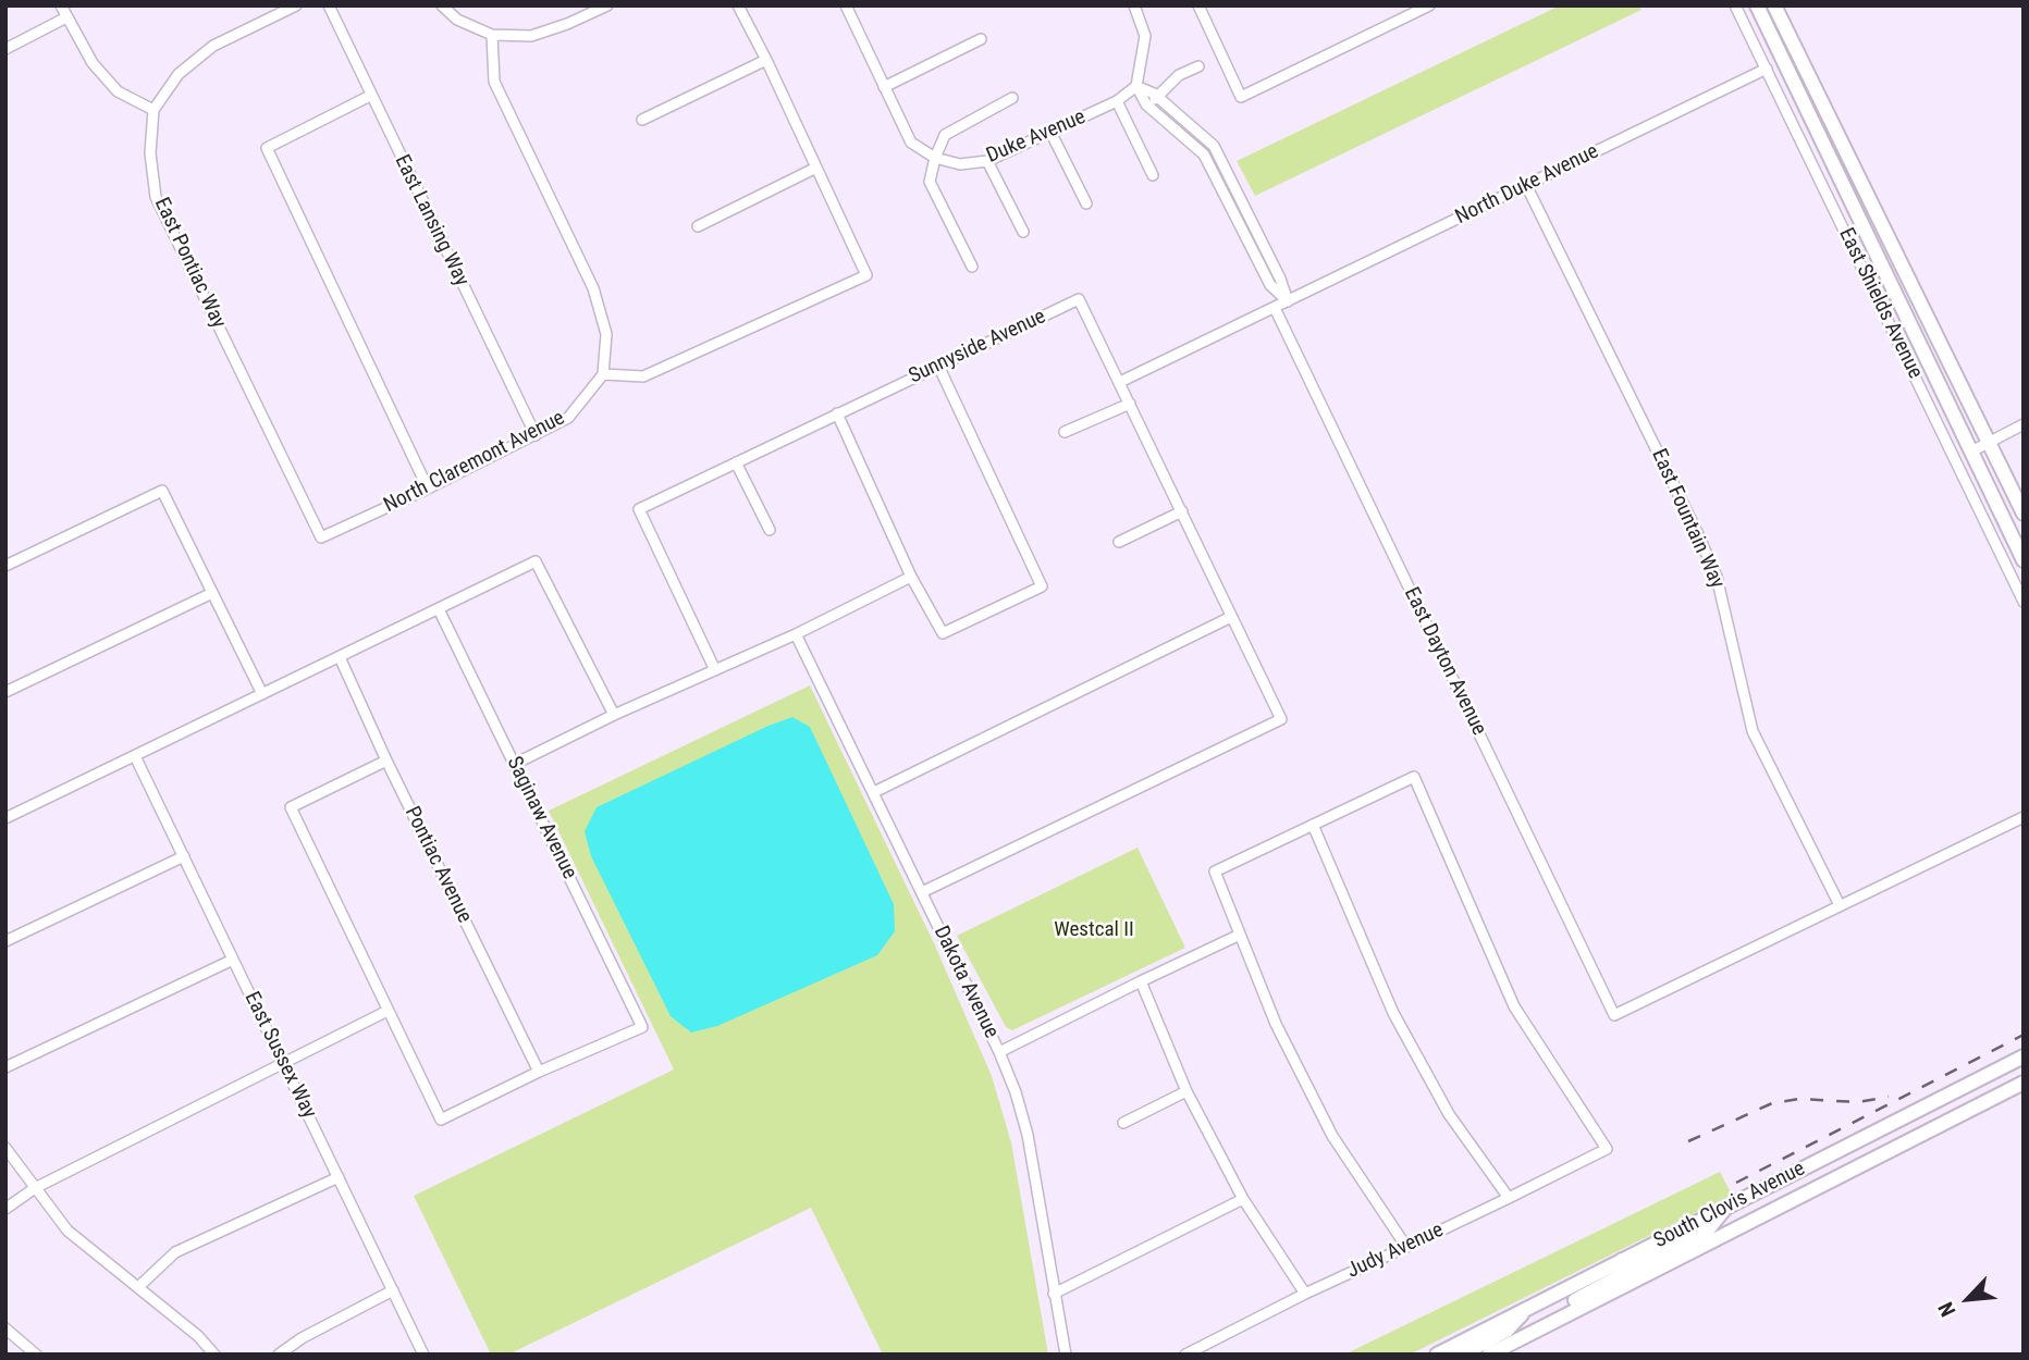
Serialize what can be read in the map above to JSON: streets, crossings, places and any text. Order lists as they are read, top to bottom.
{
  "streets": {
    "main road": ["East Shields Avenue", "South Clovis Avenue"],
    "street": [
      "Duke Avenue",
      "North Duke Avenue",
      "East Lansing Way",
      "East Pontiac Way",
      "Sunnyside Avenue",
      "North Claremont Avenue",
      "East Fountain Way",
      "East Dayton Avenue",
      "Saginaw Avenue",
      "Pontiac Avenue",
      "Dakota Avenue",
      "East Sussex Way",
      "Judy Avenue"
    ]
  },
  "crossings": [
    ["North Duke Avenue", "East Shields Avenue"],
    ["North Duke Avenue", "East Fountain Way"],
    ["North Duke Avenue", "East Dayton Avenue"],
    ["East Lansing Way", "North Claremont Avenue"],
    ["East Pontiac Way", "North Claremont Avenue"],
    ["East Fountain Way", "East Dayton Avenue"],
    ["Saginaw Avenue", "Pontiac Avenue"]
  ],
  "parks": ["Westcal II"],
  "north": "bottom left"
}
